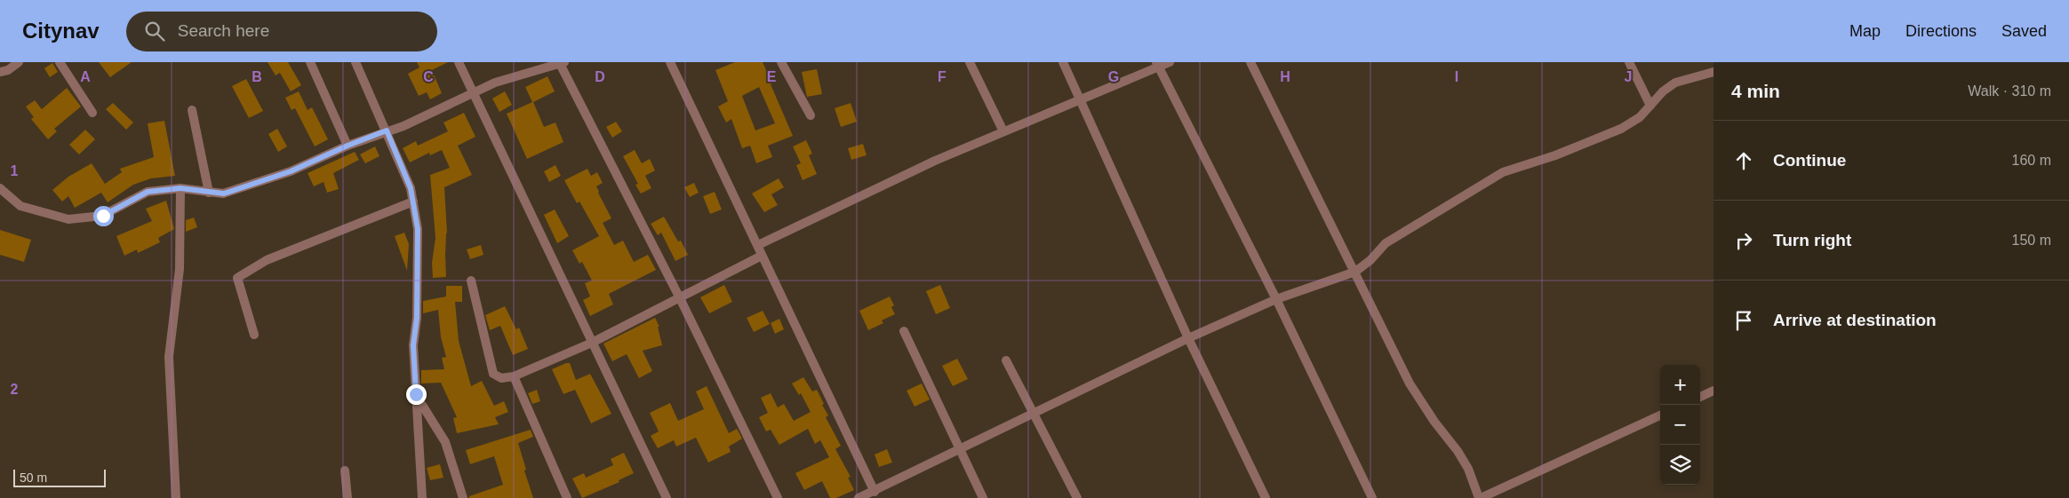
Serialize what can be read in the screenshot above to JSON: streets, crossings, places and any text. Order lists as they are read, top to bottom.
{
  "scale_bar": "50 m",
  "page": {
    "header": "Citynav",
    "search": "Search here",
    "nav": ["Map", "Directions", "Saved"],
    "heading": ["4 min", "Walk · 310 m"],
    "list": [
      ["Continue", "160 m"],
      ["Turn right", "150 m"],
      "Arrive at destination"
    ],
    "map_buttons": ["+", "−"],
    "scale": "50 m"
  },
  "grid": {
    "columns": [
      "A",
      "B",
      "C",
      "D",
      "E",
      "F",
      "G",
      "H",
      "I",
      "J"
    ],
    "rows": ["1", "2"]
  }
}
